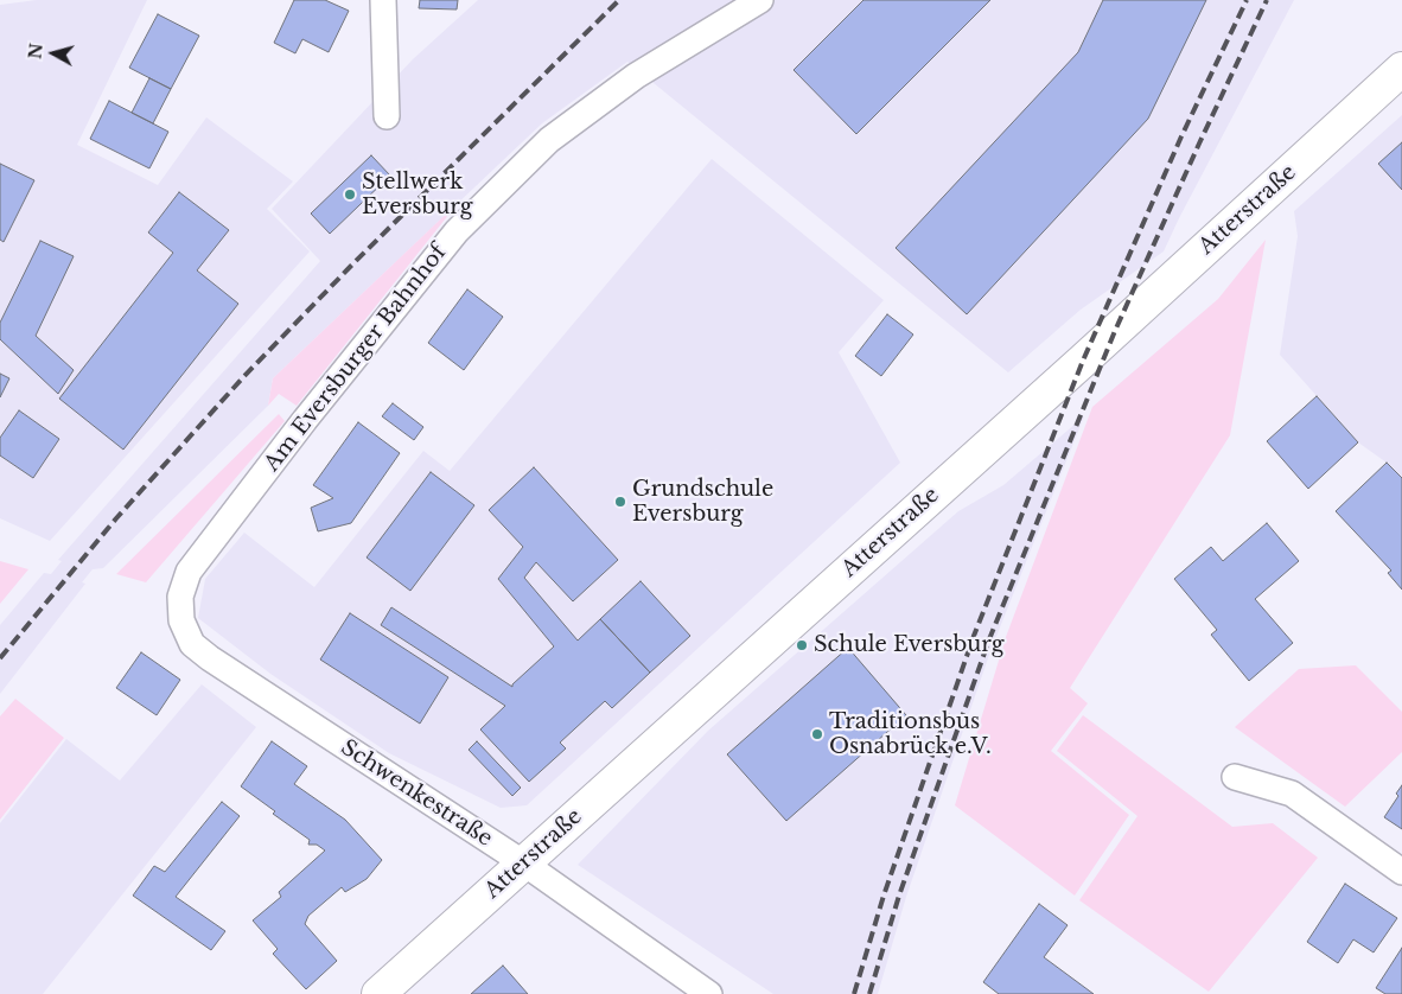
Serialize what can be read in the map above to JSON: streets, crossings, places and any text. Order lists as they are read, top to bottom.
{
  "streets": {
    "street": ["Atterstraße", "Am Eversburger Bahnhof", "Schwenkestraße"]
  },
  "crossings": [
    ["Atterstraße", "Schwenkestraße"],
    ["Am Eversburger Bahnhof", "Schwenkestraße"]
  ],
  "places": [
    "Stellwerk Eversburg",
    "Grundschule Eversburg",
    "Schule Eversburg",
    "Traditionsbus Osnabrück e.V."
  ],
  "north": "left"
}
